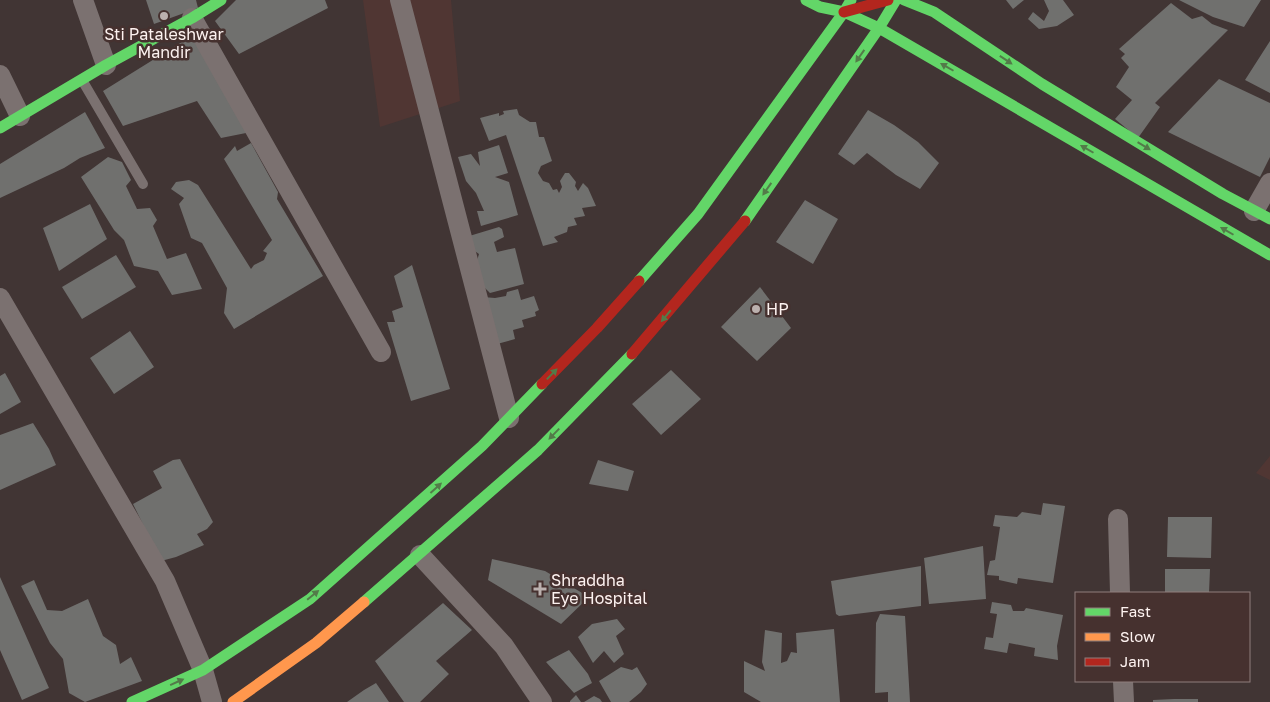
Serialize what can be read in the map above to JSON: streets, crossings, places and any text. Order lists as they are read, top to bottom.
{
  "places": {
    "other": ["Sti Pataleshwar Mandir", "HP"],
    "health": ["Shraddha Eye Hospital"]
  },
  "legend": ["Fast", "Slow", "Jam"]
}
